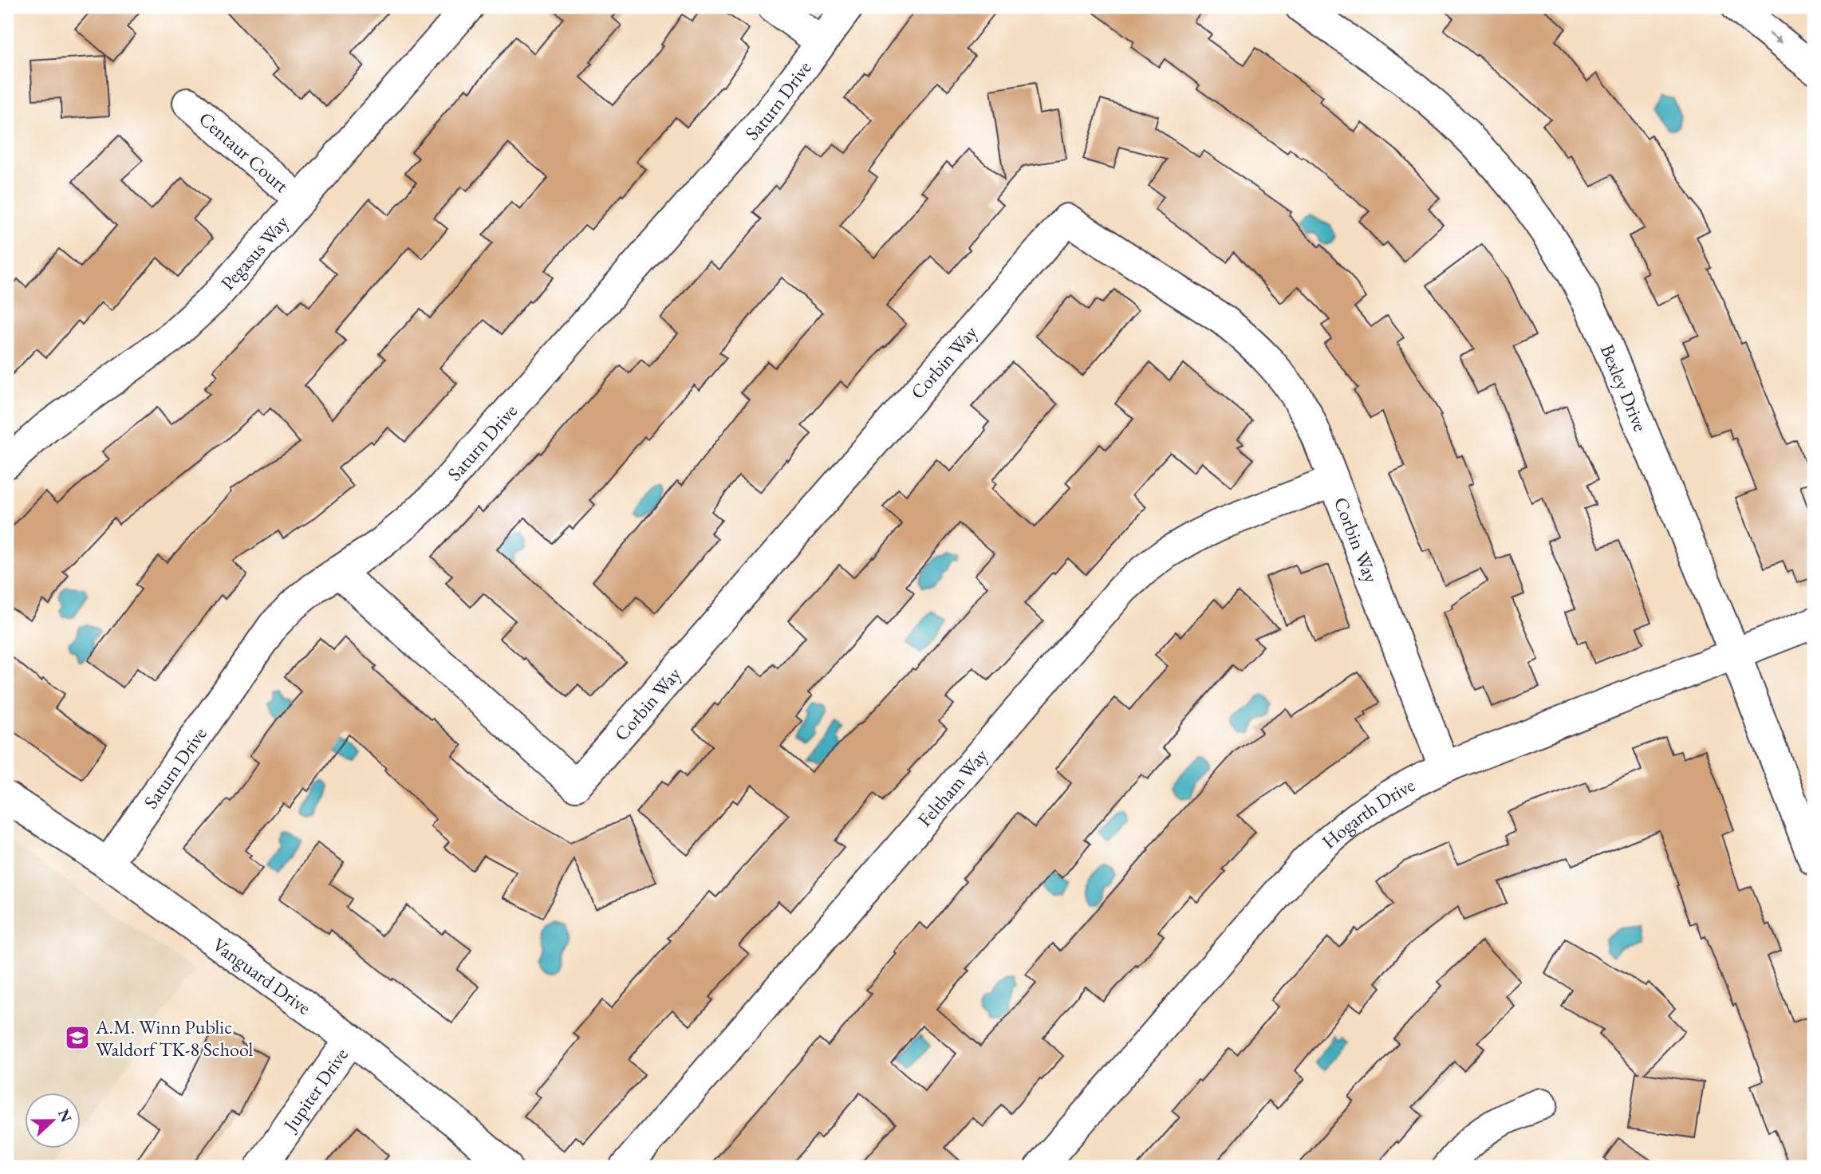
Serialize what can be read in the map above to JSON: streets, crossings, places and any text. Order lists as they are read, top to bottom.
{
  "streets": {
    "main road": [
      "Saturn Drive",
      "Centaur Court",
      "Pegasus Way",
      "Corbin Way",
      "Bexley Drive",
      "Feltham Way",
      "Hogarth Drive",
      "Vanguard Drive",
      "Jupiter Drive"
    ]
  },
  "crossings": [
    ["Saturn Drive", "Corbin Way"],
    ["Saturn Drive", "Vanguard Drive"],
    ["Centaur Court", "Pegasus Way"],
    ["Corbin Way", "Feltham Way"],
    ["Corbin Way", "Hogarth Drive"],
    ["Bexley Drive", "Hogarth Drive"],
    ["Vanguard Drive", "Jupiter Drive"]
  ],
  "places": {
    "school or university": ["A.M. Winn Public Waldorf TK-8 School"]
  },
  "north": "right"
}
